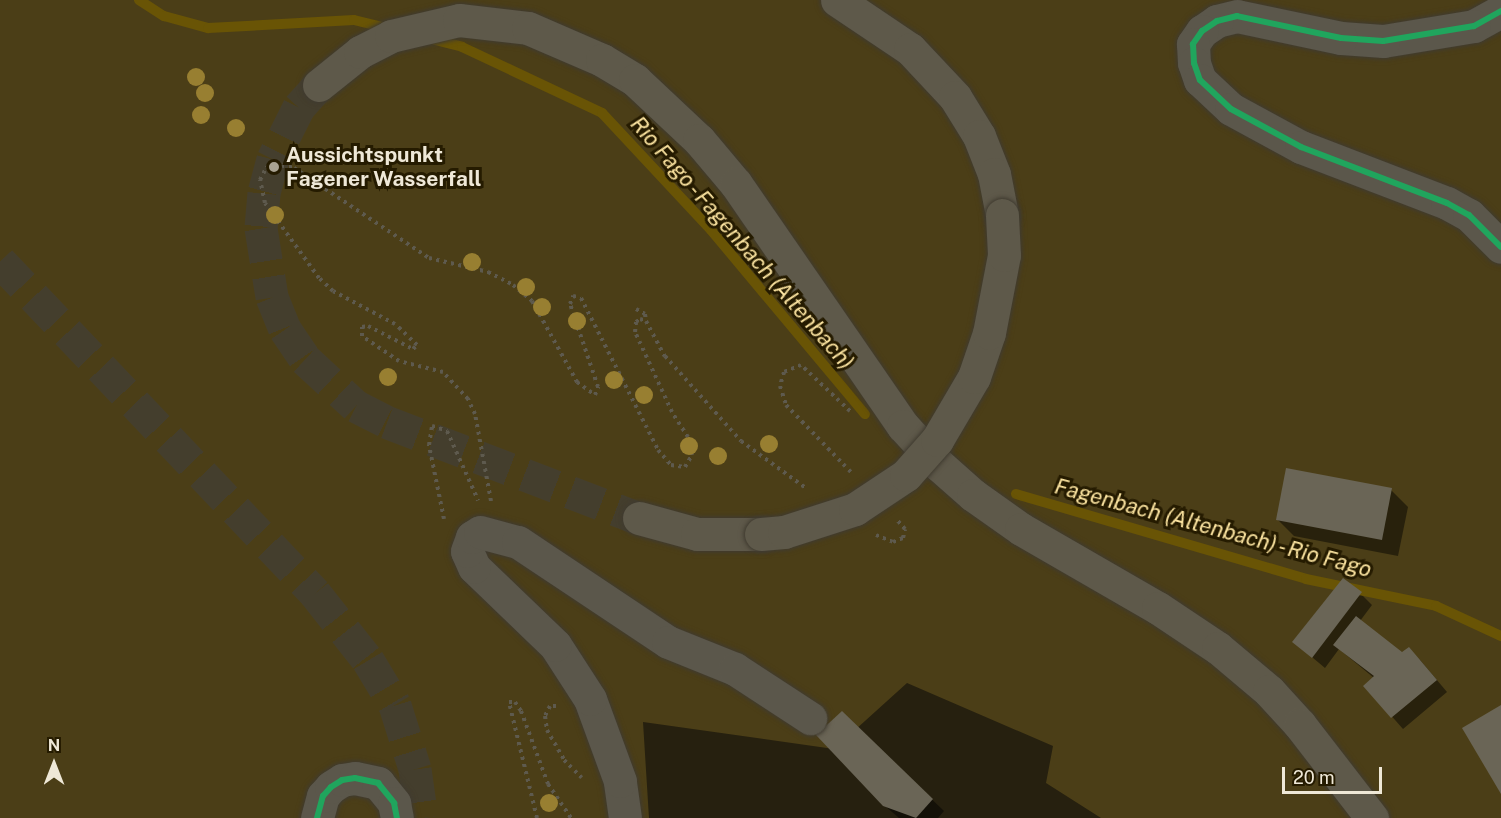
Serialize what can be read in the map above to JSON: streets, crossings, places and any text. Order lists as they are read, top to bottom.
{
  "water": ["Rio Fago - Fagenbach (Altenbach)", "Fagenbach (Altenbach) - Rio Fago"],
  "places": ["Aussichtspunkt Fagener Wasserfall"],
  "scale_bar": "20 m",
  "north": "top"
}
